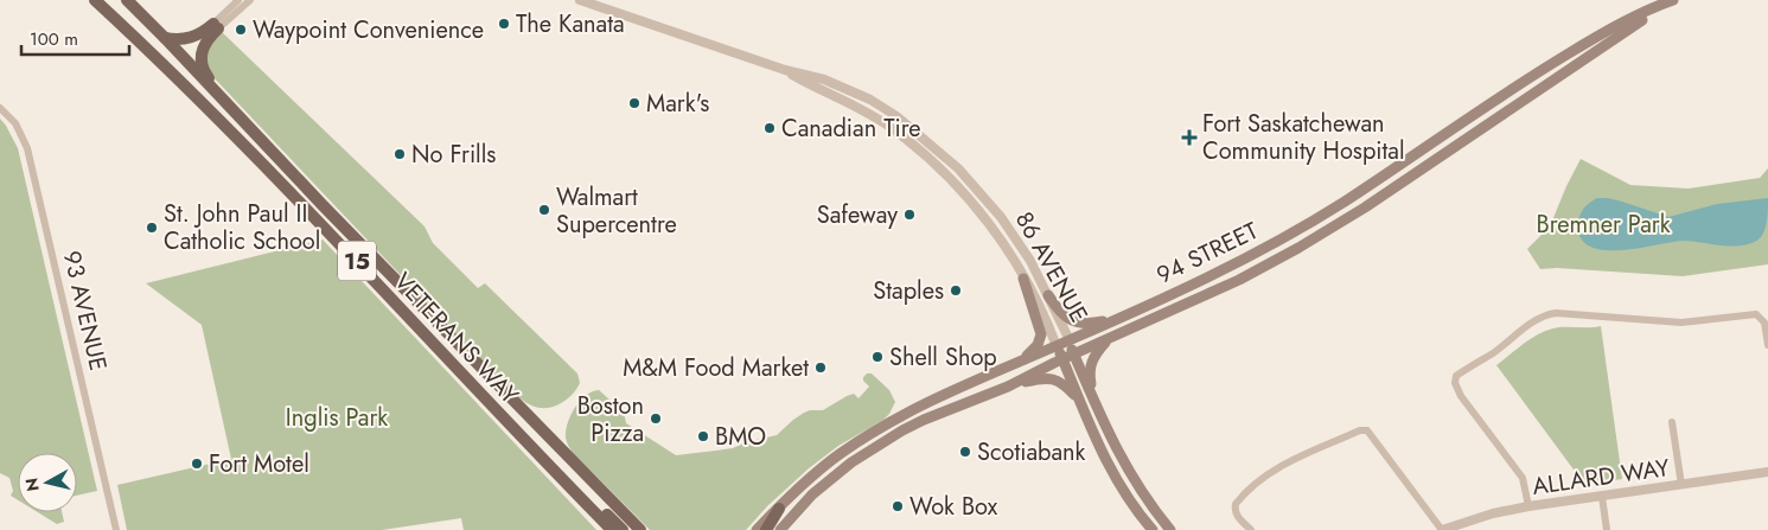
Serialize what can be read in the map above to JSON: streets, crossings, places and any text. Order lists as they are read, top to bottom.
{
  "streets": {
    "main road": [
      "94 STREET",
      "15",
      "86 AVENUE",
      "VETERANS WAY"
    ],
    "street": ["93 AVENUE", "ALLARD WAY"]
  },
  "crossings": [
    ["94 STREET", "86 AVENUE"]
  ],
  "parks": ["Bremner Park", "Inglis Park"],
  "places": {
    "other": [
      "The Kanata",
      "Waypoint Convenience",
      "Mark's",
      "Canadian Tire",
      "No Frills",
      "Walmart Supercentre",
      "Safeway",
      "St. John Paul II Catholic School",
      "Staples",
      "Shell Shop",
      "M&M Food Market",
      "Boston Pizza",
      "BMO",
      "Scotiabank",
      "Fort Motel",
      "Wok Box"
    ],
    "health": ["Fort Saskatchewan Community Hospital"]
  },
  "scale_bar": "100 m",
  "north": "left"
}
